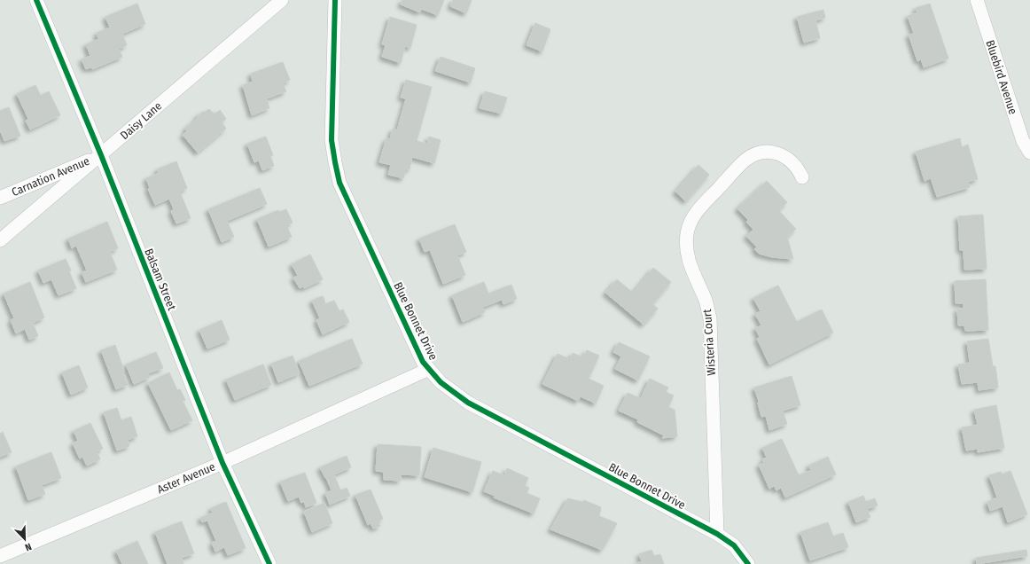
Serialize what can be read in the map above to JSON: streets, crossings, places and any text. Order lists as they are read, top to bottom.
{
  "streets": {
    "street": [
      "Bluebird Avenue",
      "Daisy Lane",
      "Carnation Avenue",
      "Balsam Street",
      "Blue Bonnet Drive",
      "Wisteria Court",
      "Aster Avenue"
    ]
  },
  "crossings": [
    ["Daisy Lane", "Carnation Avenue"],
    ["Daisy Lane", "Balsam Street"],
    ["Carnation Avenue", "Balsam Street"],
    ["Balsam Street", "Aster Avenue"],
    ["Blue Bonnet Drive", "Wisteria Court"],
    ["Blue Bonnet Drive", "Aster Avenue"]
  ],
  "north": "bottom right"
}
